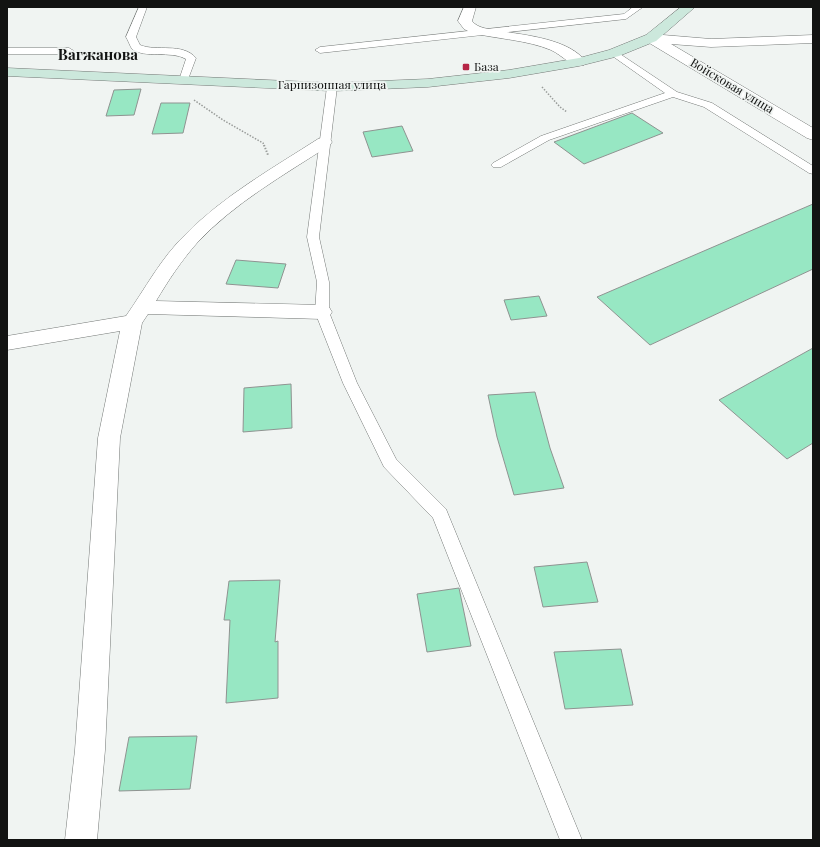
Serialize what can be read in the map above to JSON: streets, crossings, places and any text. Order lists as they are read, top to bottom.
{
  "streets": {
    "street": ["Гарнизонная улица", "Войсковая улица"]
  },
  "crossings": [
    ["Гарнизонная улица", "Войсковая улица"]
  ],
  "districts": ["Вагжанова"],
  "places": {
    "transit": ["База"]
  }
}
